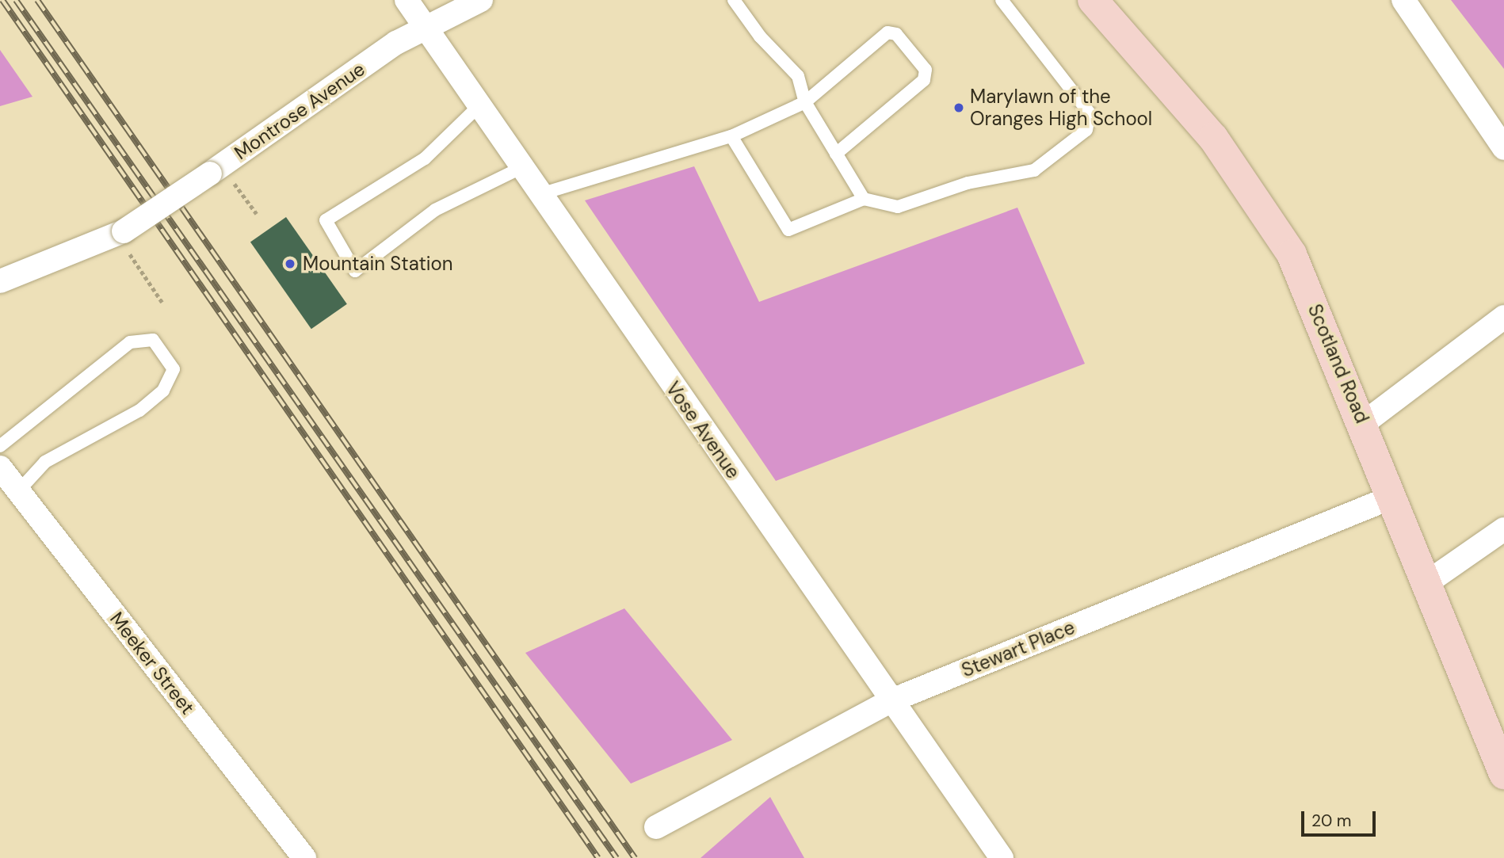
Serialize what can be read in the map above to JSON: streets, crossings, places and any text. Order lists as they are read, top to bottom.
{
  "streets": {
    "main road": ["Scotland Road"],
    "street": [
      "Montrose Avenue",
      "Vose Avenue",
      "Stewart Place",
      "Meeker Street"
    ]
  },
  "crossings": [
    ["Montrose Avenue", "Vose Avenue"],
    ["Scotland Road", "Stewart Place"],
    ["Vose Avenue", "Stewart Place"]
  ],
  "places": ["Marylawn of the Oranges High School", "Mountain Station"],
  "scale_bar": "20 m"
}
